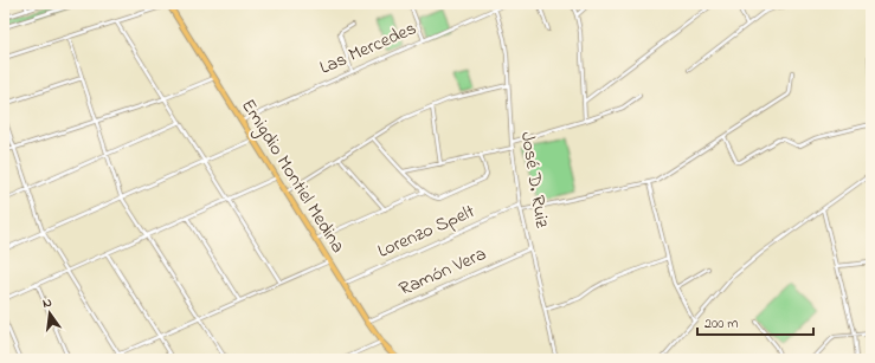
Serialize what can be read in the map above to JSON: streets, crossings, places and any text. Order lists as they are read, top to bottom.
{
  "streets": {
    "main road": ["Emigdio Montiel Medina"],
    "street": [
      "Las Mercedes",
      "José D. Ruiz",
      "Lorenzo Spelt",
      "Ramón Vera"
    ]
  },
  "crossings": [
    ["Las Mercedes", "Emigdio Montiel Medina"],
    ["Las Mercedes", "José D. Ruiz"],
    ["Emigdio Montiel Medina", "Lorenzo Spelt"],
    ["Emigdio Montiel Medina", "Ramón Vera"],
    ["José D. Ruiz", "Lorenzo Spelt"],
    ["José D. Ruiz", "Ramón Vera"]
  ],
  "scale_bar": "200 m",
  "north": "top"
}
